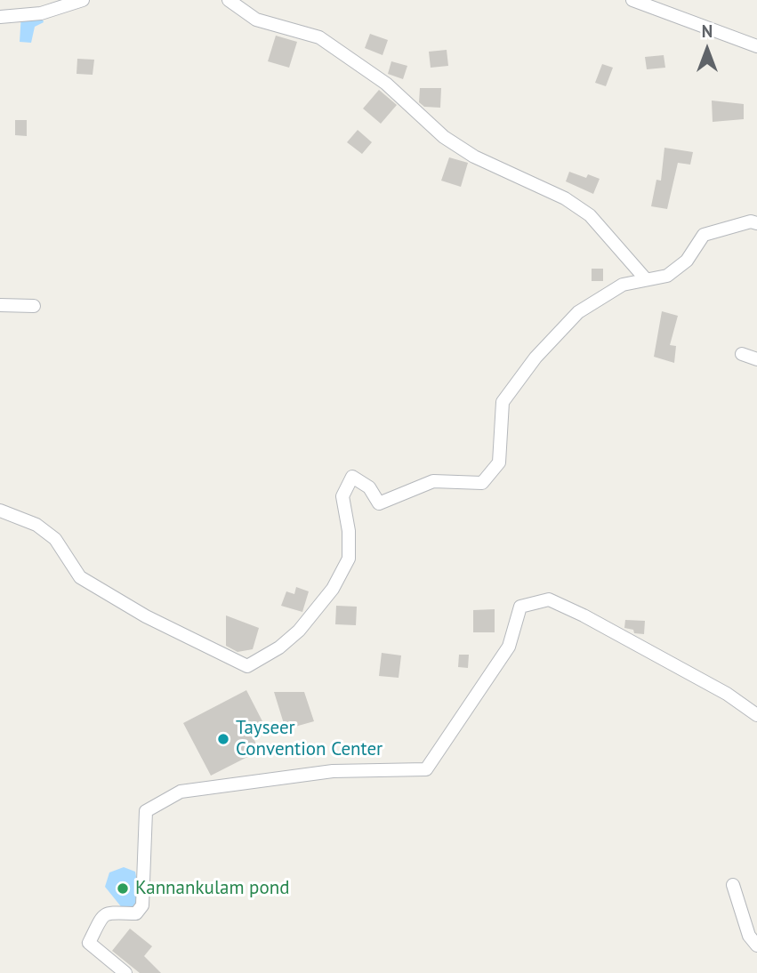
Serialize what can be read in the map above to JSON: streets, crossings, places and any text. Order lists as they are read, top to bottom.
{
  "places": ["Tayseer Convention Center", "Kannankulam pond"],
  "north": "top"
}
